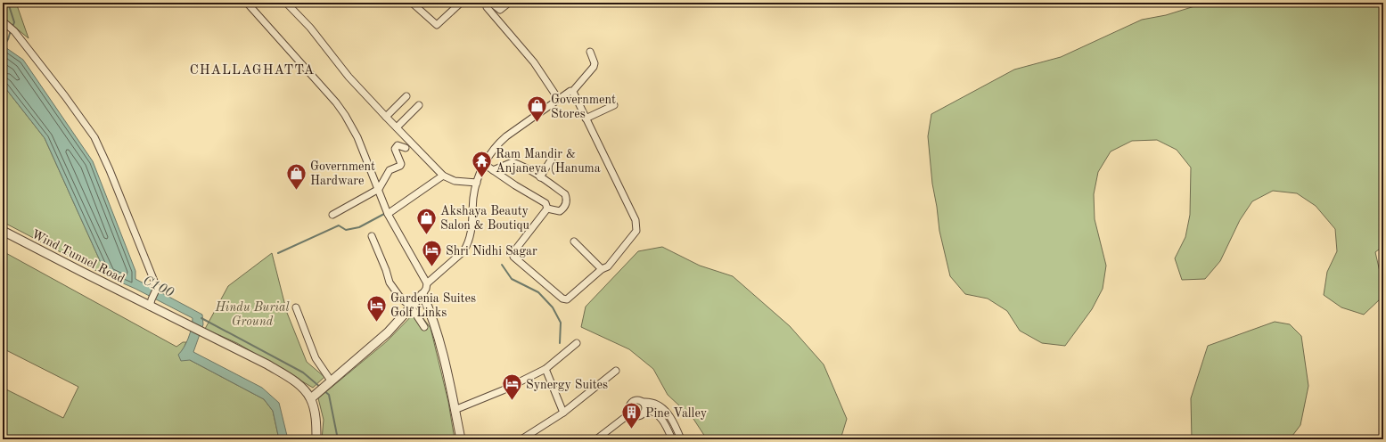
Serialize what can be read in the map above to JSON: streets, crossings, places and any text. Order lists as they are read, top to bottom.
{
  "streets": {
    "street": ["Wind Tunnel Road"]
  },
  "districts": ["CHALLAGHATTA"],
  "water": ["C100"],
  "parks": ["Hindu Burial Ground"],
  "places": {
    "shop": ["Government Stores", "Government Hardware", "Akshaya Beauty Salon & Boutiqu"],
    "temple": ["Ram Mandir & Anjaneya (Hanuma"],
    "hotel": ["Shri Nidhi Sagar", "Gardenia Suites Golf Links", "Synergy Suites"],
    "building": ["Pine Valley"]
  }
}
